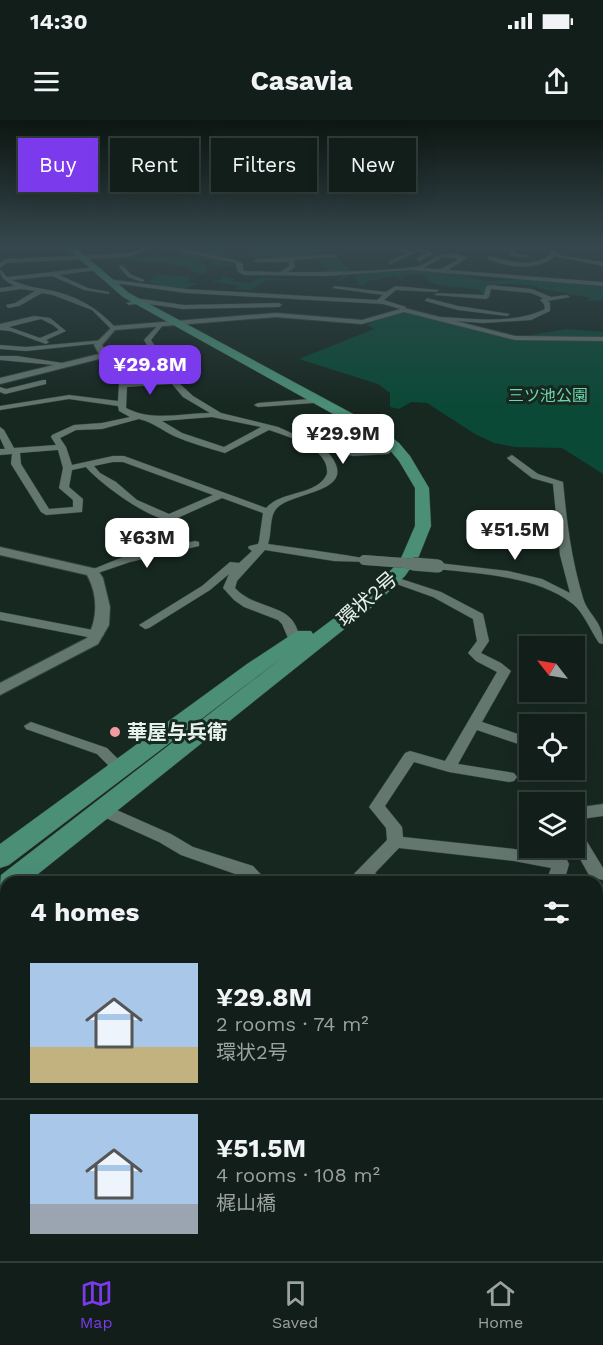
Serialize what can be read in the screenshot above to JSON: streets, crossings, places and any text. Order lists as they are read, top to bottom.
{
  "streets": {
    "main road": ["環状2号"]
  },
  "parks": ["三ツ池公園"],
  "places": ["華屋与兵衛"],
  "north": "top left",
  "page": {
    "status": "14:30",
    "header": "Casavia",
    "chip": [
      "Buy",
      "Rent",
      "Filters",
      "New"
    ],
    "price": [
      "¥29.8M",
      "¥29.9M",
      "¥51.5M",
      "¥63M"
    ],
    "heading": "4 homes",
    "list": [
      {
        "name": "¥29.8M",
        "note": "2 rooms · 74 m² · 環状2号"
      },
      {
        "name": "¥51.5M",
        "note": "4 rooms · 108 m² · 梶山橋"
      }
    ],
    "tabs": ["Map", "Saved", "Home"]
  }
}
